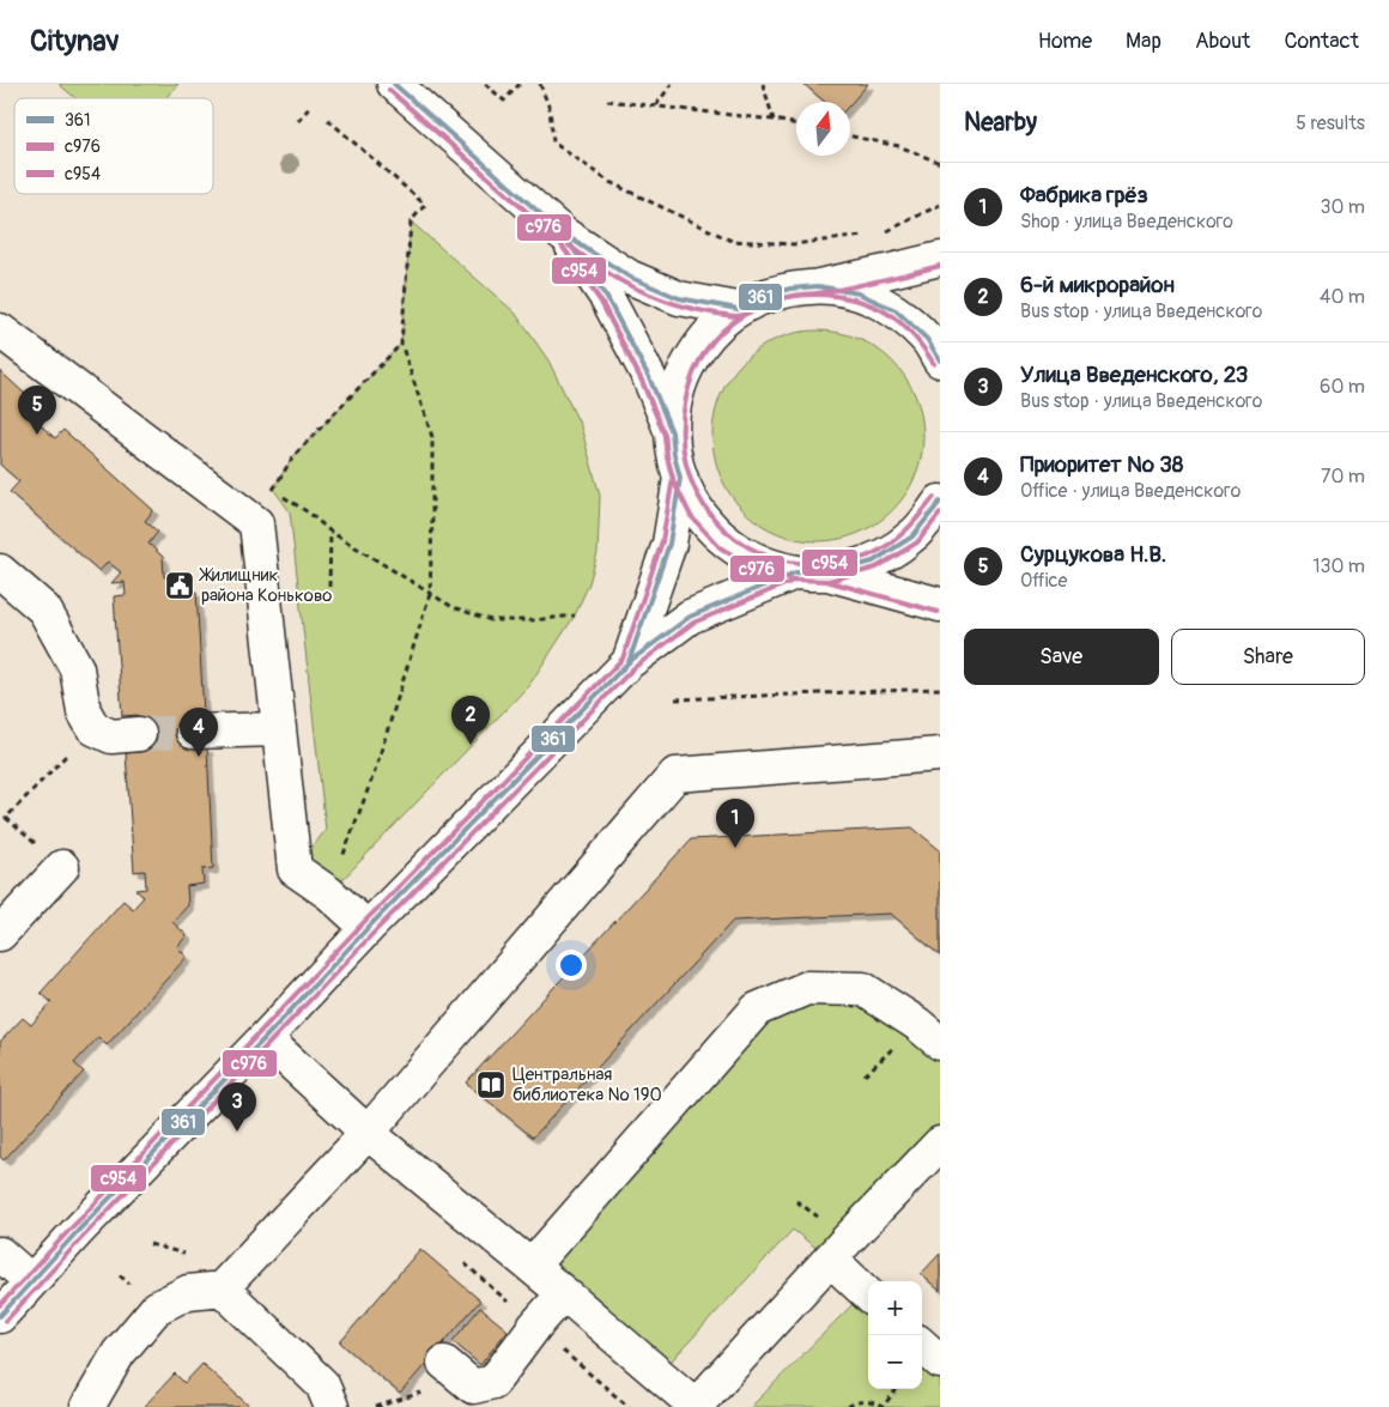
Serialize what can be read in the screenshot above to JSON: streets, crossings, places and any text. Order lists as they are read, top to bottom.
{
  "places": {
    "public building": ["Жилищник района Коньково"],
    "library": ["Центральная библиотека № 190"]
  },
  "lines": ["transit line 361", "transit line с976", "transit line с954"],
  "legend": ["361", "с976", "с954"],
  "north": "top",
  "page": {
    "header": "Citynav",
    "nav": [
      "Home",
      "Map",
      "About",
      "Contact"
    ],
    "heading": ["Nearby", "5 results"],
    "list": [
      {
        "mark": "1",
        "name": "Фабрика грёз",
        "note": "Shop · улица Введенского",
        "value": "30 m"
      },
      {
        "mark": "2",
        "name": "6-й микрорайон",
        "note": "Bus stop · улица Введенского",
        "value": "40 m"
      },
      {
        "mark": "3",
        "name": "Улица Введенского, 23",
        "note": "Bus stop · улица Введенского",
        "value": "60 m"
      },
      {
        "mark": "4",
        "name": "Приоритет № 38",
        "note": "Office · улица Введенского",
        "value": "70 m"
      },
      {
        "mark": "5",
        "name": "Сурцукова Н.В.",
        "note": "Office",
        "value": "130 m"
      }
    ],
    "pins": [
      "5",
      "2",
      "4",
      "1",
      "3"
    ],
    "buttons": ["Save", "Share"],
    "map_buttons": ["+", "−"]
  }
}
